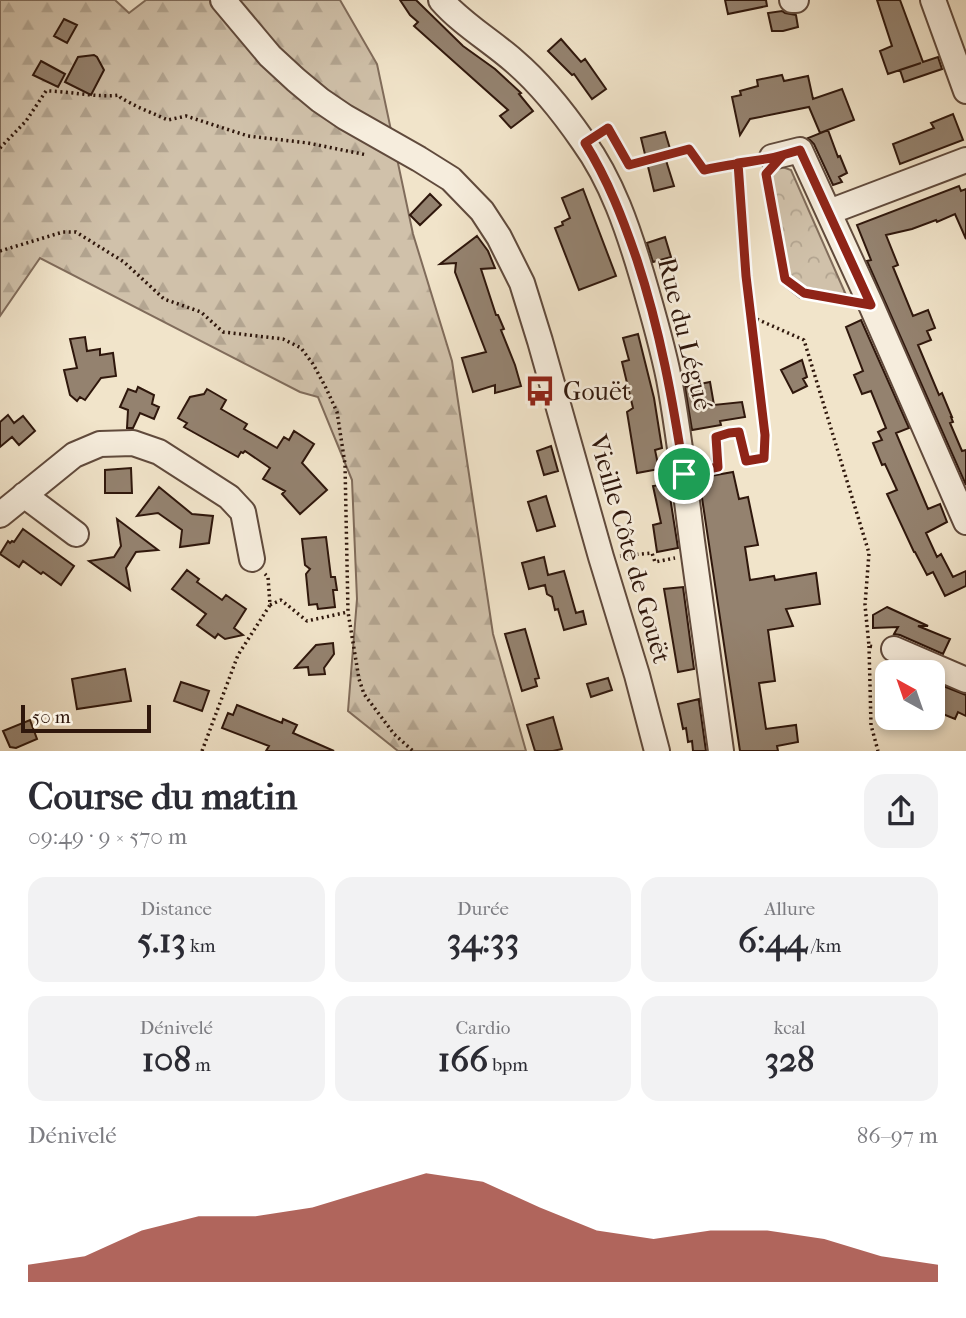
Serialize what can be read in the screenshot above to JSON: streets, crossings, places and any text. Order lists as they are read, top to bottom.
{
  "streets": {
    "street": ["Rue du Légué", "Vieille Côte de Gouët"]
  },
  "places": {
    "bus stop": ["Gouët"]
  },
  "scale_bar": "50 m",
  "north": "top left",
  "page": {
    "scale": "50 m",
    "heading": ["Course du matin", "09:49 · 9 × 570 m"],
    "stats": [
      ["Distance", "5.13 km"],
      ["Durée", "34:33"],
      ["Allure", "6:44 /km"],
      ["Dénivelé", "108 m"],
      ["Cardio", "166 bpm"],
      ["kcal", "328"]
    ],
    "chart": ["Dénivelé", "86–97 m"]
  }
}
